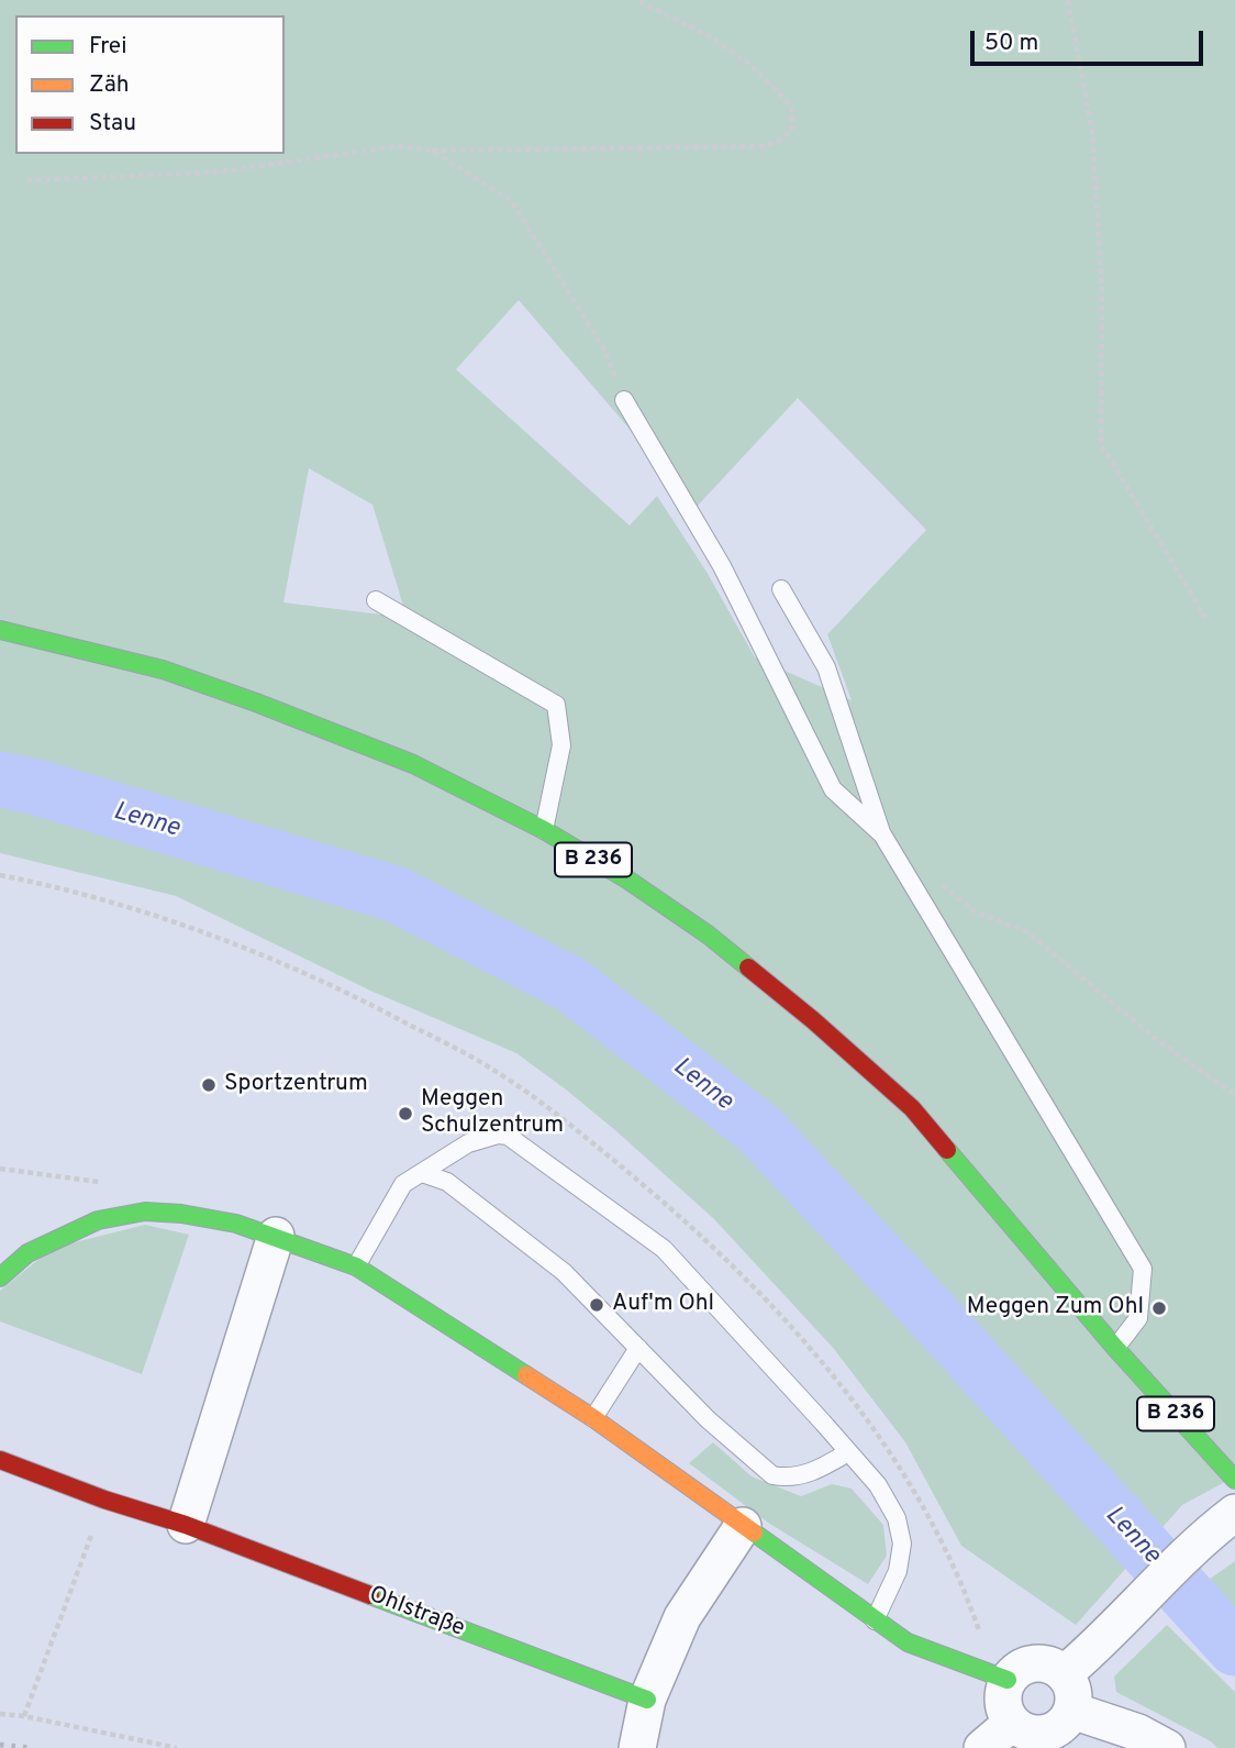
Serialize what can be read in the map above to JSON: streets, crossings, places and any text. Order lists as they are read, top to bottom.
{
  "streets": {
    "street": ["B 236", "Ohlstraße"]
  },
  "water": ["Lenne"],
  "places": [
    "Sportzentrum",
    "Meggen Schulzentrum",
    "Auf'm Ohl",
    "Meggen Zum Ohl"
  ],
  "legend": ["Frei", "Zäh", "Stau"],
  "scale_bar": "50 m"
}
